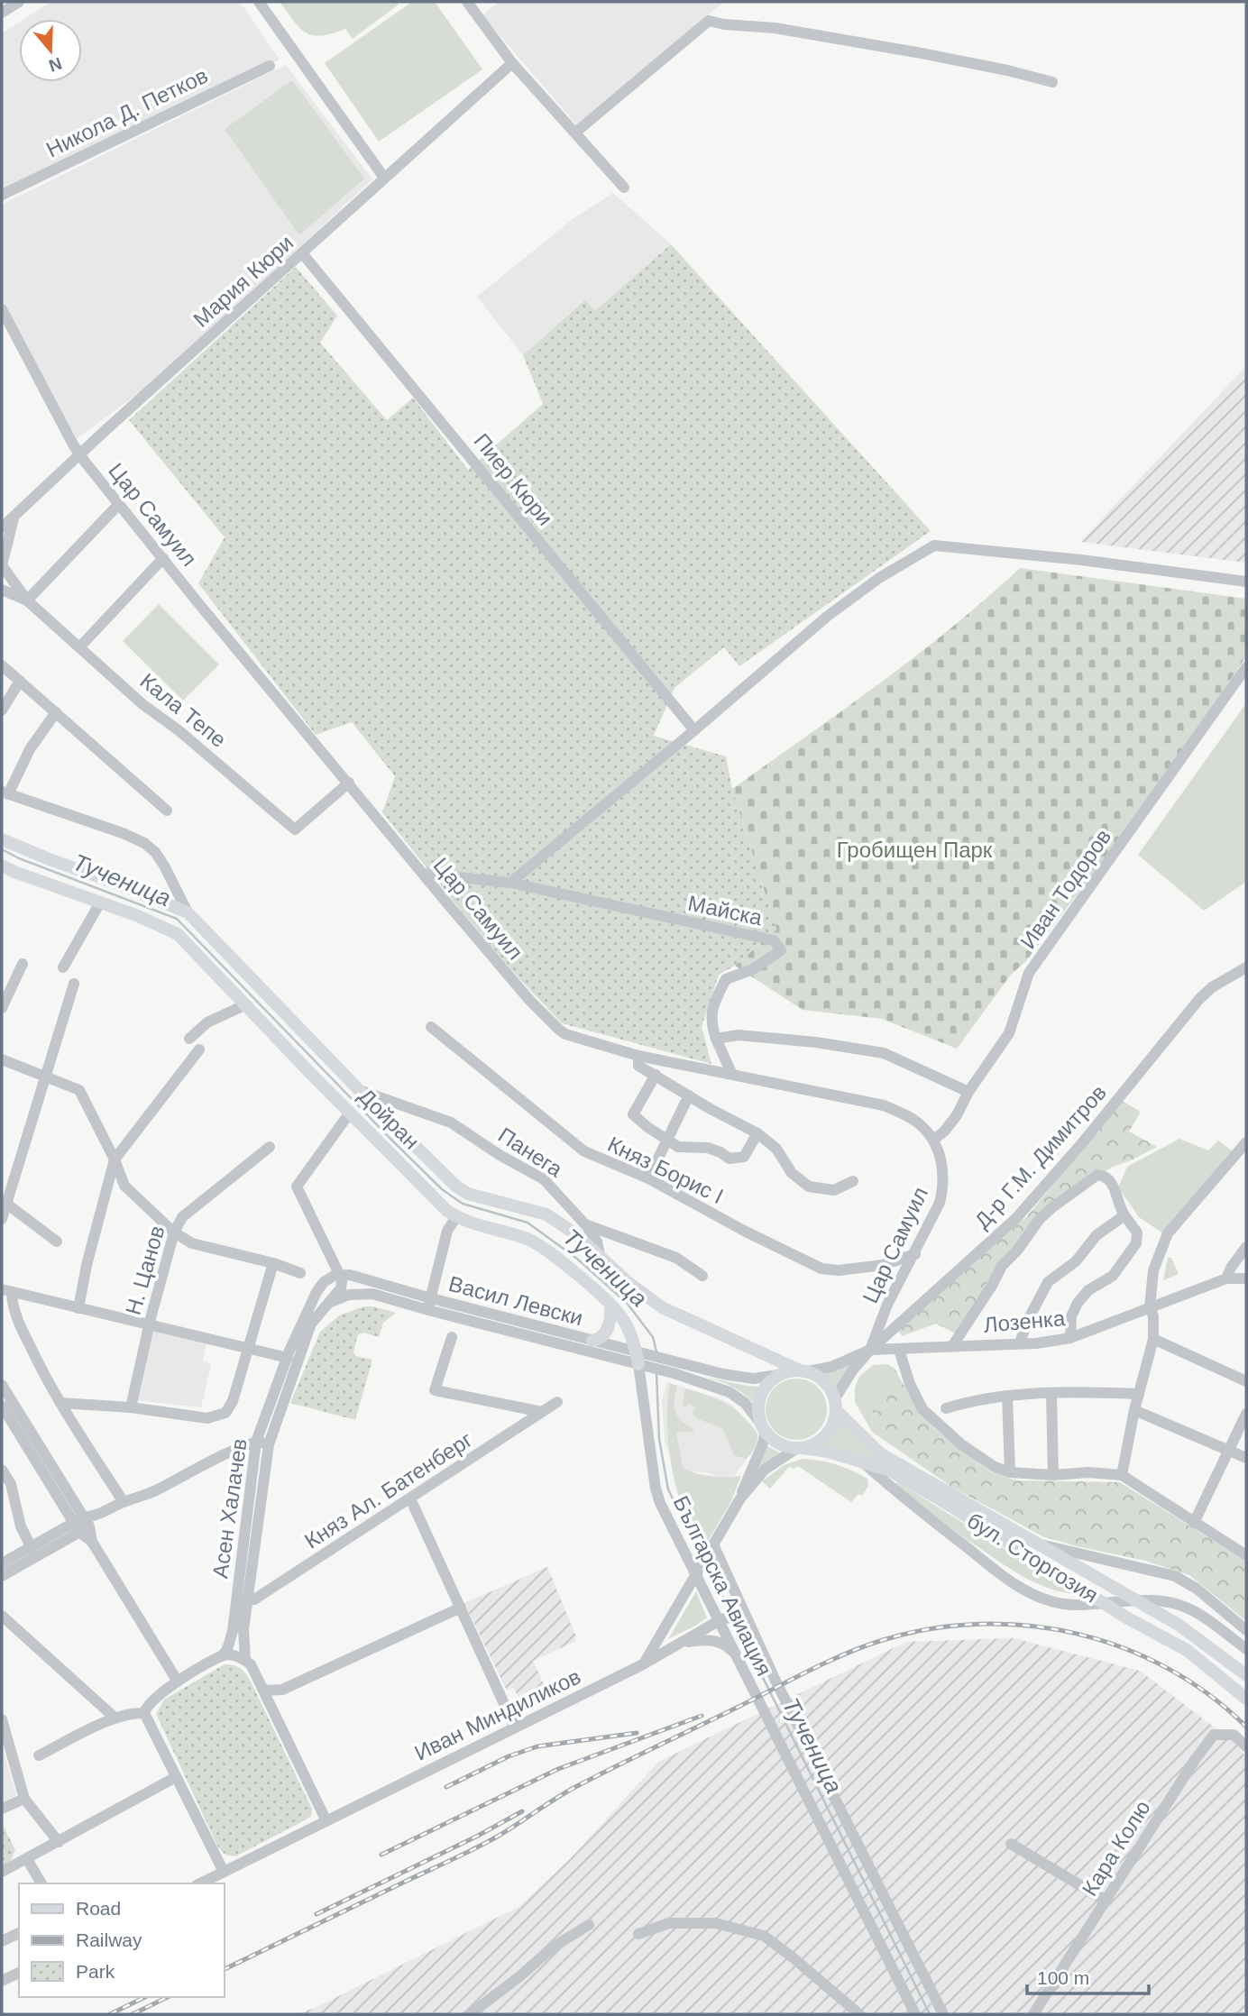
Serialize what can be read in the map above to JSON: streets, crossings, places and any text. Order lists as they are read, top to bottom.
{
  "streets": {
    "main road": ["Дойран", "бул. Сторгозия"],
    "street": [
      "Никола Д. Петков",
      "Мария Кюри",
      "Пиер Кюри",
      "Цар Самуил",
      "Кала Тепе",
      "Иван Тодоров",
      "Майска",
      "Панега",
      "Д-р Г.М. Димитров",
      "Княз Борис I",
      "Н. Цанов",
      "Васил Левски",
      "Лозенка",
      "Княз Ал. Батенберг",
      "Асен Халачев",
      "Българска Авиация",
      "Иван Миндиликов",
      "Кара Колю"
    ]
  },
  "crossings": [
    ["Мария Кюри", "Пиер Кюри"],
    ["Мария Кюри", "Цар Самуил"],
    ["Цар Самуил", "Кала Тепе"],
    ["Цар Самуил", "Иван Тодоров"],
    ["Цар Самуил", "Майска"],
    ["Цар Самуил", "Д-р Г.М. Димитров"],
    ["Цар Самуил", "Княз Борис I"],
    ["Цар Самуил", "Лозенка"],
    ["Дойран", "Панега"],
    ["Дойран", "Д-р Г.М. Димитров"],
    ["Дойран", "Васил Левски"],
    ["Дойран", "бул. Сторгозия"],
    ["Дойран", "Българска Авиация"],
    ["Д-р Г.М. Димитров", "Васил Левски"],
    ["Д-р Г.М. Димитров", "Лозенка"],
    ["Д-р Г.М. Димитров", "бул. Сторгозия"],
    ["Васил Левски", "Асен Халачев"],
    ["Васил Левски", "бул. Сторгозия"],
    ["Васил Левски", "Българска Авиация"],
    ["Княз Ал. Батенберг", "Асен Халачев"],
    ["Българска Авиация", "Иван Миндиликов"]
  ],
  "water": ["Тученица"],
  "parks": ["Гробищен Парк"],
  "legend": ["Road", "Railway", "Park"],
  "scale_bar": "100 m",
  "north": "bottom"
}
